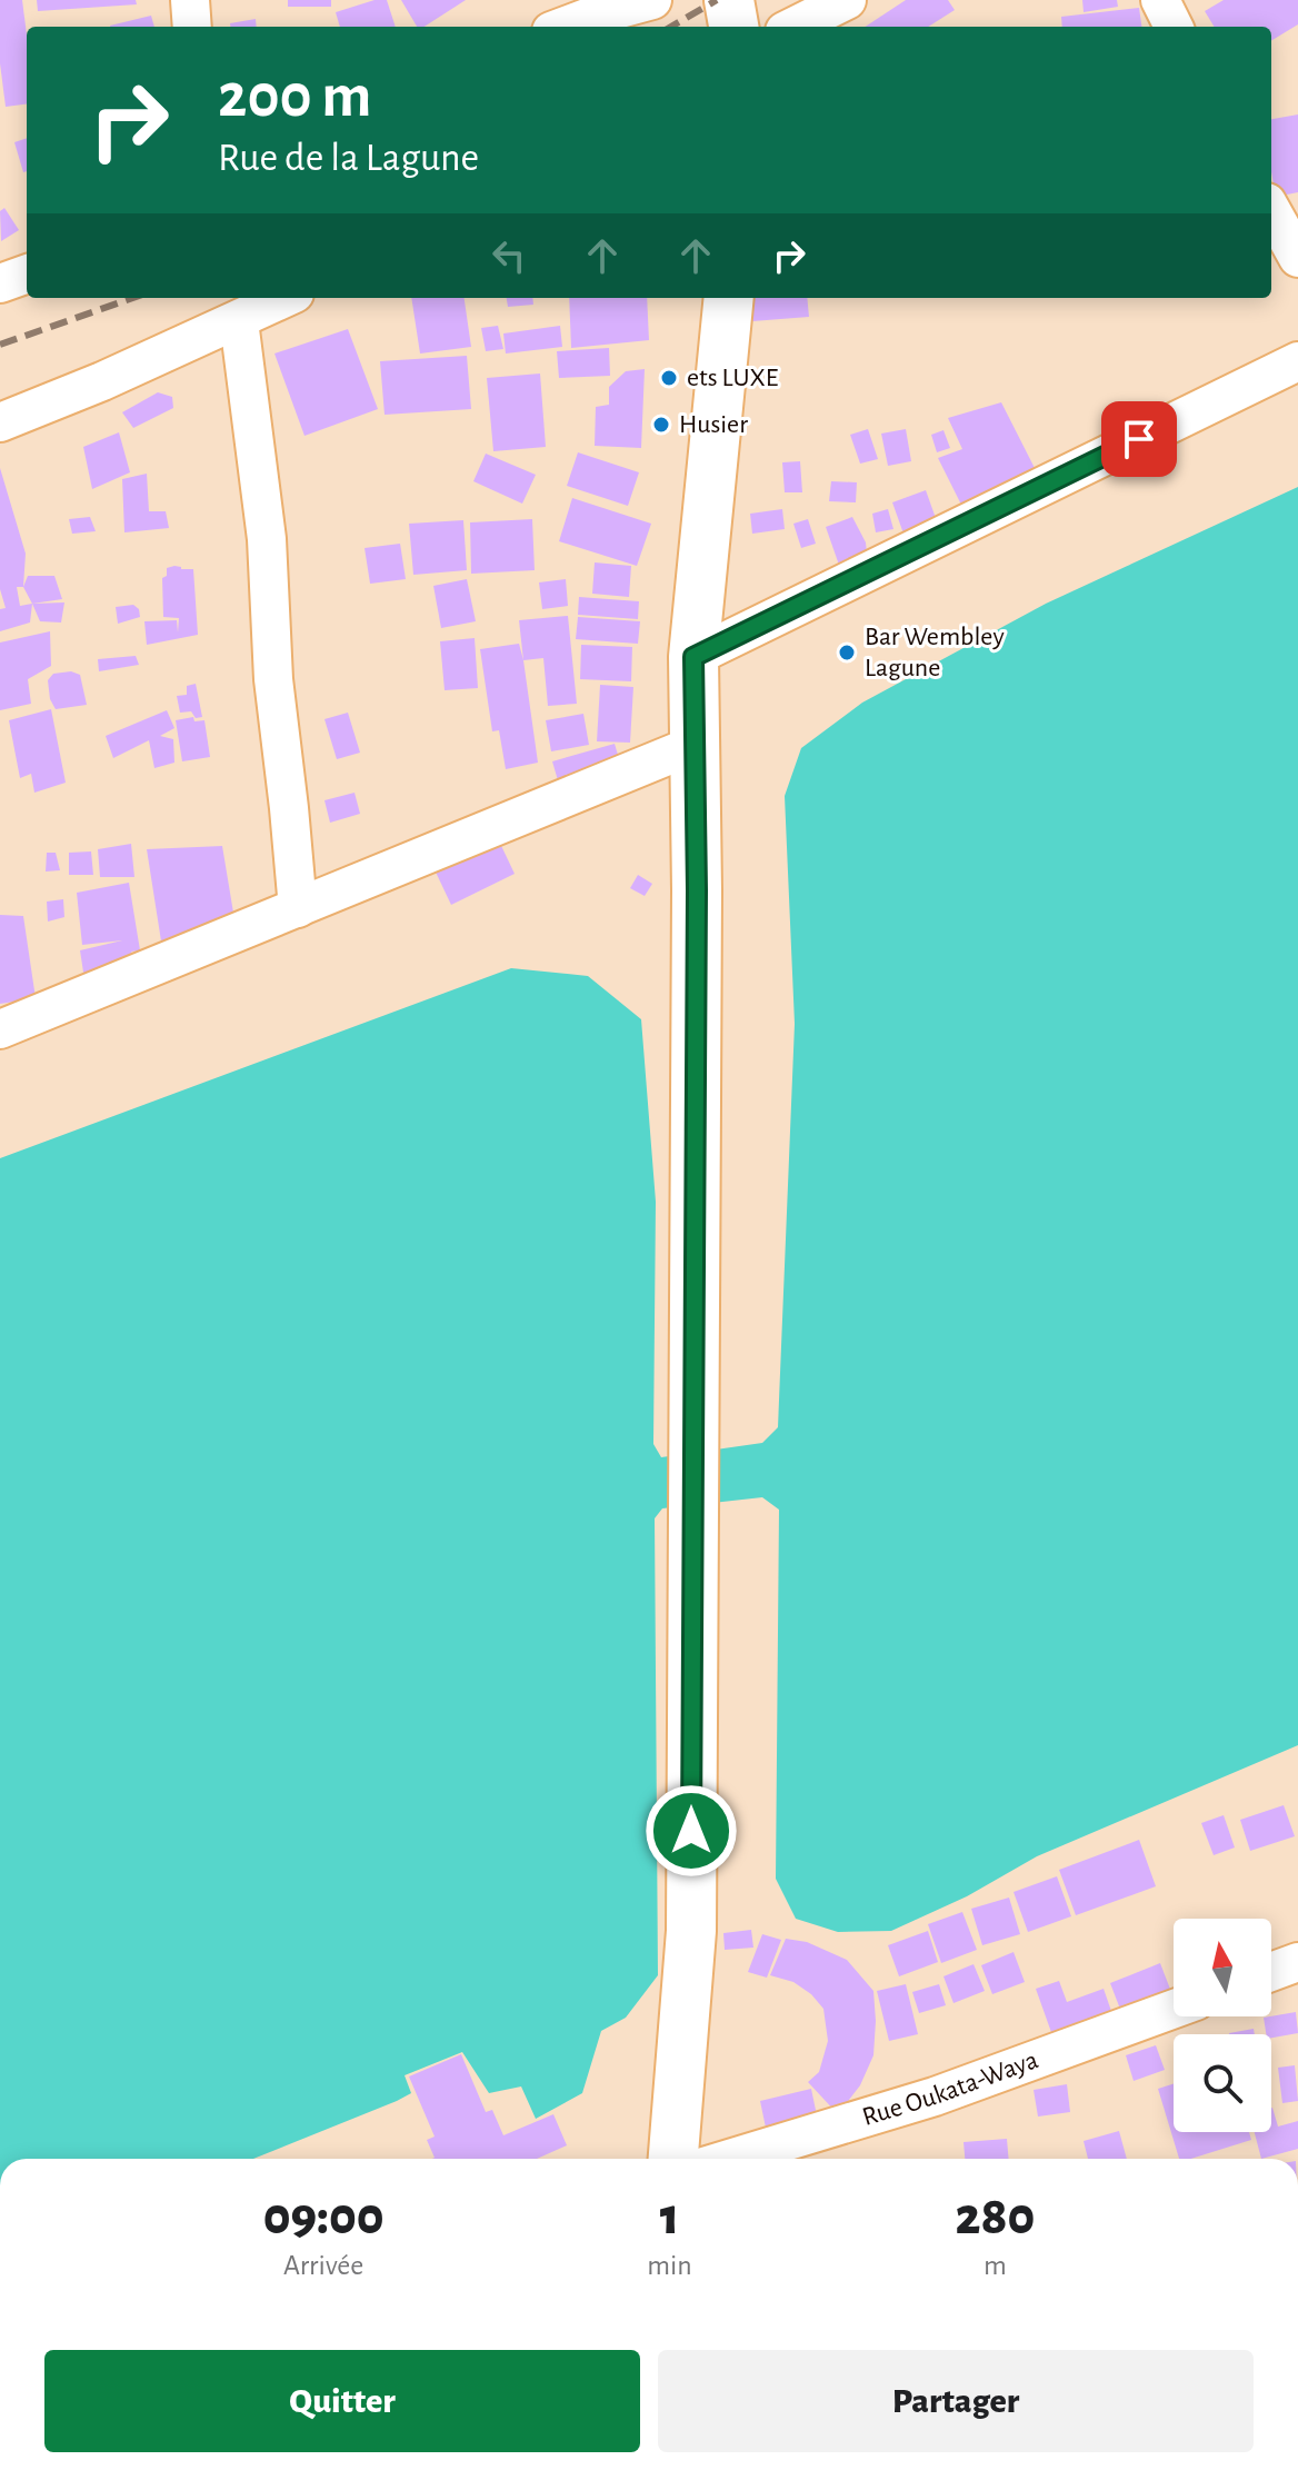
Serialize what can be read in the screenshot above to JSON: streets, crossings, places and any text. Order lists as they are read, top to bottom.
{
  "streets": {
    "street": ["Rue Oukata-Waya"]
  },
  "places": ["ets LUXE", "Husier", "Bar Wembley Lagune"],
  "north": "top",
  "page": {
    "turn": ["200 m", "Rue de la Lagune"],
    "eta": [
      "09:00",
      "Arrivée",
      "1",
      "min",
      "280",
      "m"
    ],
    "buttons": ["Quitter", "Partager"]
  }
}
